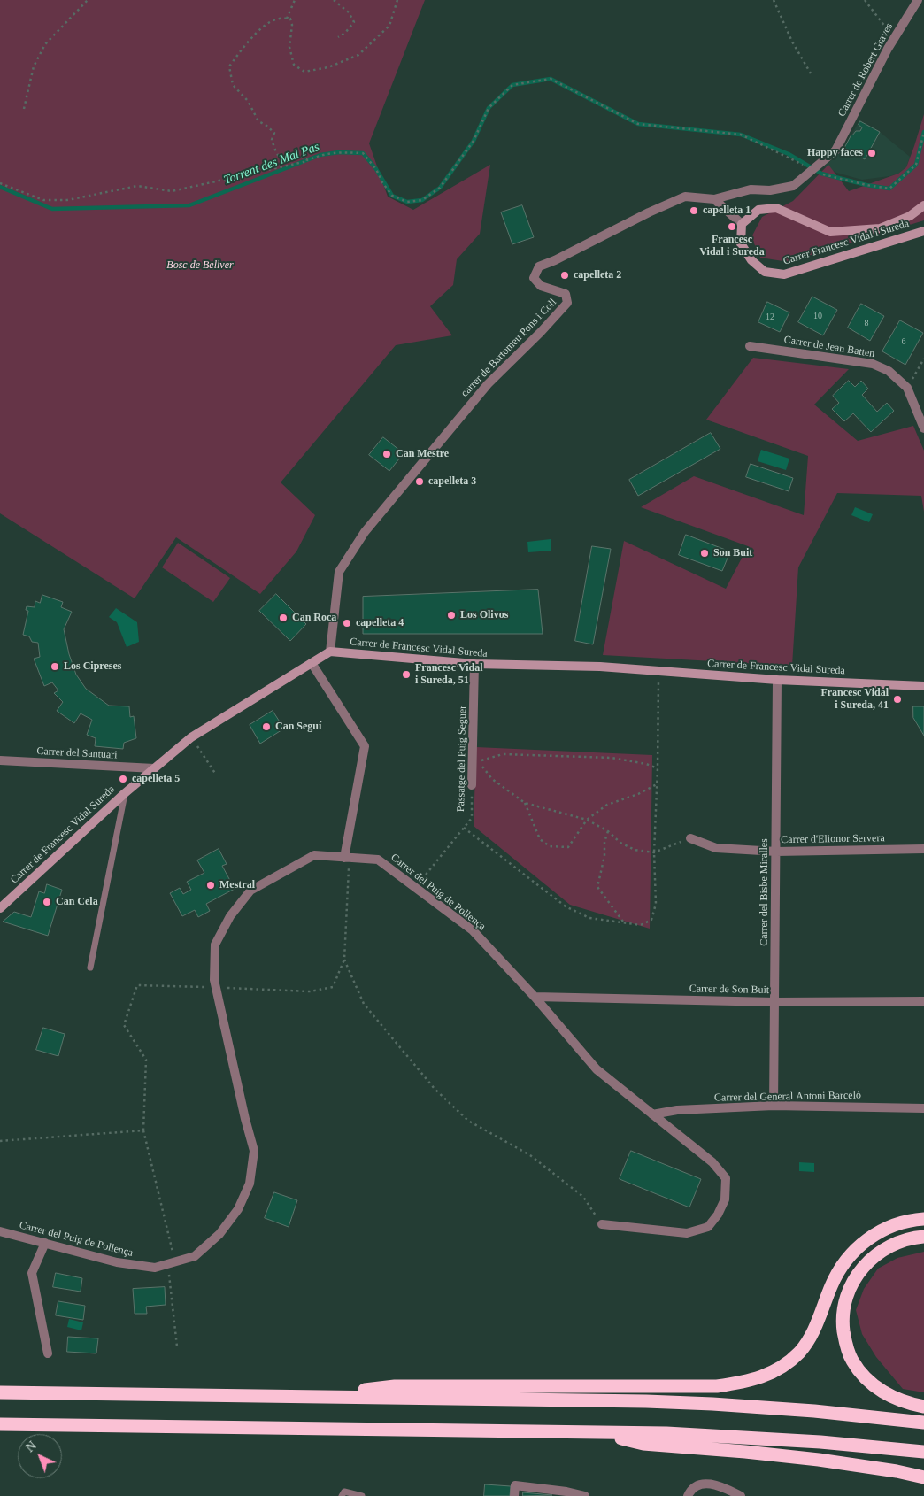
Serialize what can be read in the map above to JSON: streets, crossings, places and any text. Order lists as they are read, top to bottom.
{
  "streets": {
    "street": [
      "Carrer de Robert Graves",
      "Carrer Francesc Vidal i Sureda",
      "Carrer de Jean Batten",
      "carrer de Bartomeu Pons i Coll",
      "Carrer de Francesc Vidal Sureda",
      "Carrer del Santuari",
      "Passatge del Puig Seguer",
      "Carrer d'Elionor Servera",
      "Carrer del Puig de Pollença",
      "Carrer del Bisbe Miralles",
      "Carrer de Son Buit",
      "Carrer del General Antoni Barceló"
    ]
  },
  "crossings": [
    ["Carrer de Robert Graves", "carrer de Bartomeu Pons i Coll"],
    ["carrer de Bartomeu Pons i Coll", "Carrer de Francesc Vidal Sureda"],
    ["Carrer de Francesc Vidal Sureda", "Carrer del Santuari"],
    ["Carrer de Francesc Vidal Sureda", "Passatge del Puig Seguer"],
    ["Carrer de Francesc Vidal Sureda", "Carrer del Bisbe Miralles"],
    ["Passatge del Puig Seguer", "Carrer del Puig de Pollença"],
    ["Carrer d'Elionor Servera", "Carrer del Bisbe Miralles"],
    ["Carrer del Puig de Pollença", "Carrer de Son Buit"],
    ["Carrer del Puig de Pollença", "Carrer del General Antoni Barceló"],
    ["Carrer del Bisbe Miralles", "Carrer de Son Buit"],
    ["Carrer del Bisbe Miralles", "Carrer del General Antoni Barceló"]
  ],
  "water": ["Torrent des Mal Pas"],
  "parks": ["Bosc de Bellver"],
  "places": [
    "Happy faces",
    "capelleta 1",
    "Francesc Vidal i Sureda",
    "capelleta 2",
    "Can Mestre",
    "capelleta 3",
    "Son Buit",
    "Los Olivos",
    "Can Roca",
    "capelleta 4",
    "Los Cipreses",
    "Francesc Vidal i Sureda, 51",
    "Francesc Vidal i Sureda, 41",
    "Can Seguí",
    "capelleta 5",
    "Mestral",
    "Can Cela"
  ],
  "house_numbers": [
    "10",
    "12",
    "8",
    "6"
  ],
  "north": "top left"
}
